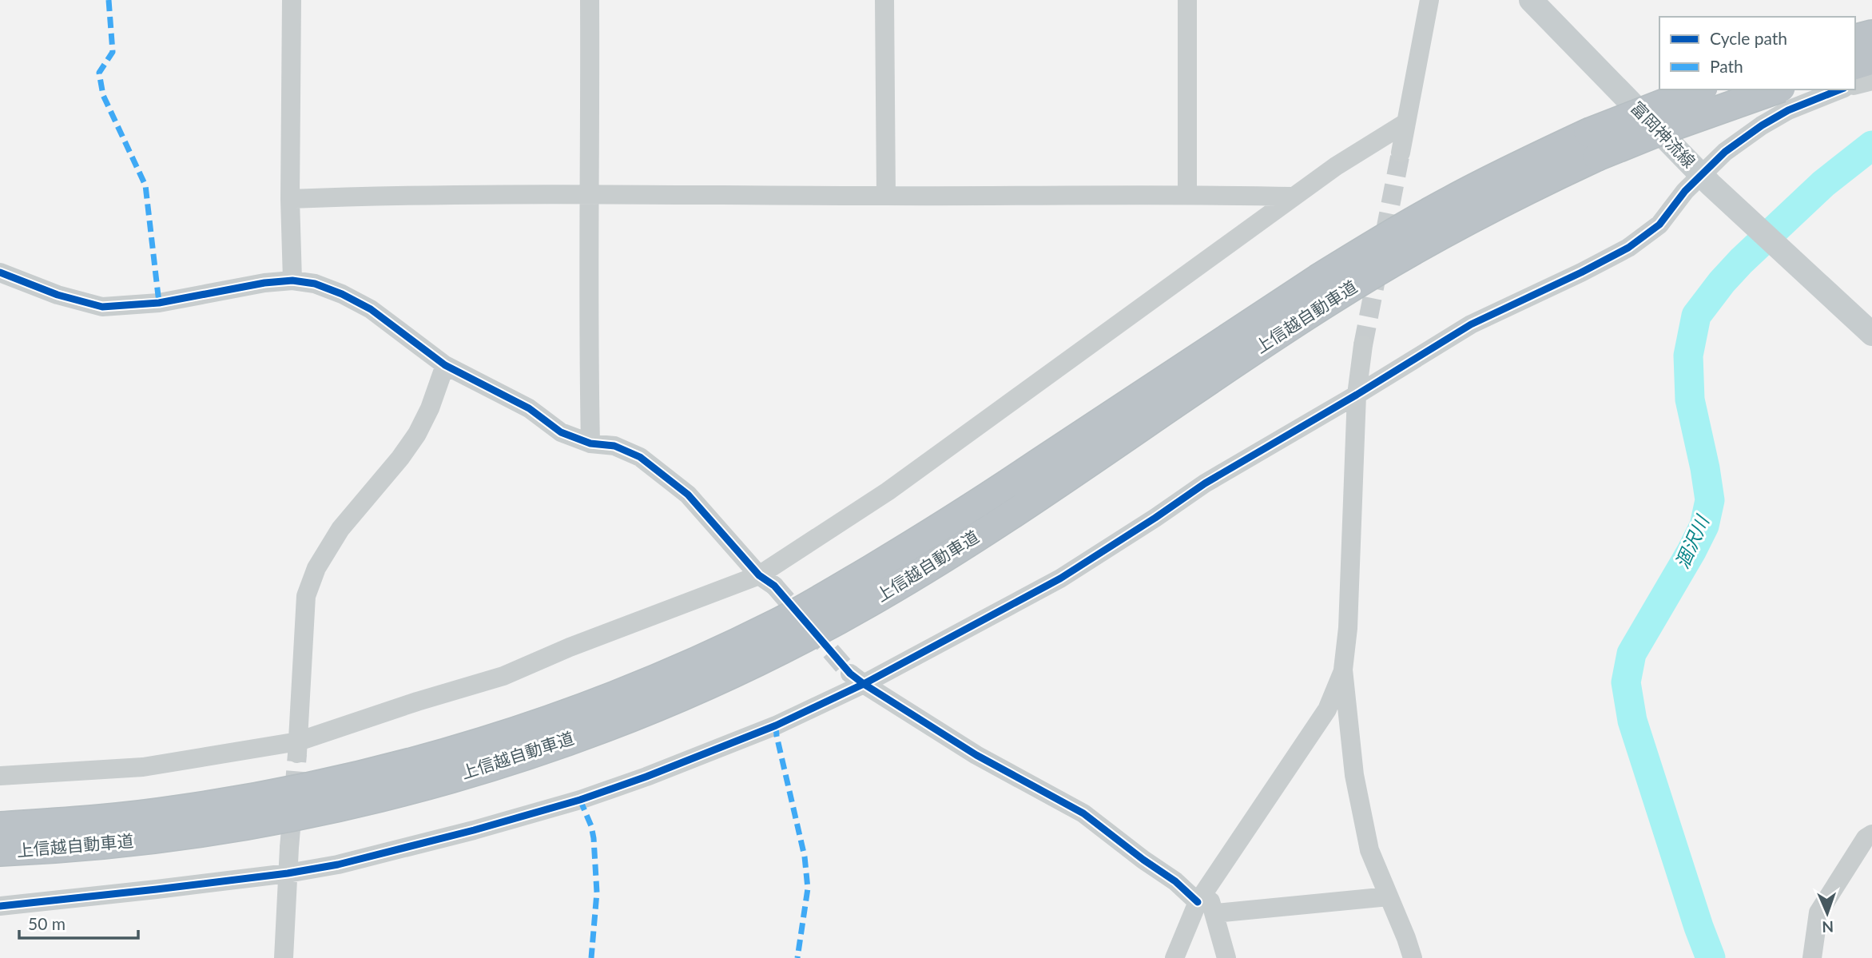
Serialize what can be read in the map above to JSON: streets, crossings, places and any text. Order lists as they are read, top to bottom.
{
  "streets": {
    "highway": ["上信越自動車道"],
    "main road": ["富岡神流線"]
  },
  "water": ["涸沢川"],
  "legend": ["Cycle path", "Path"],
  "scale_bar": "50 m",
  "north": "bottom"
}
